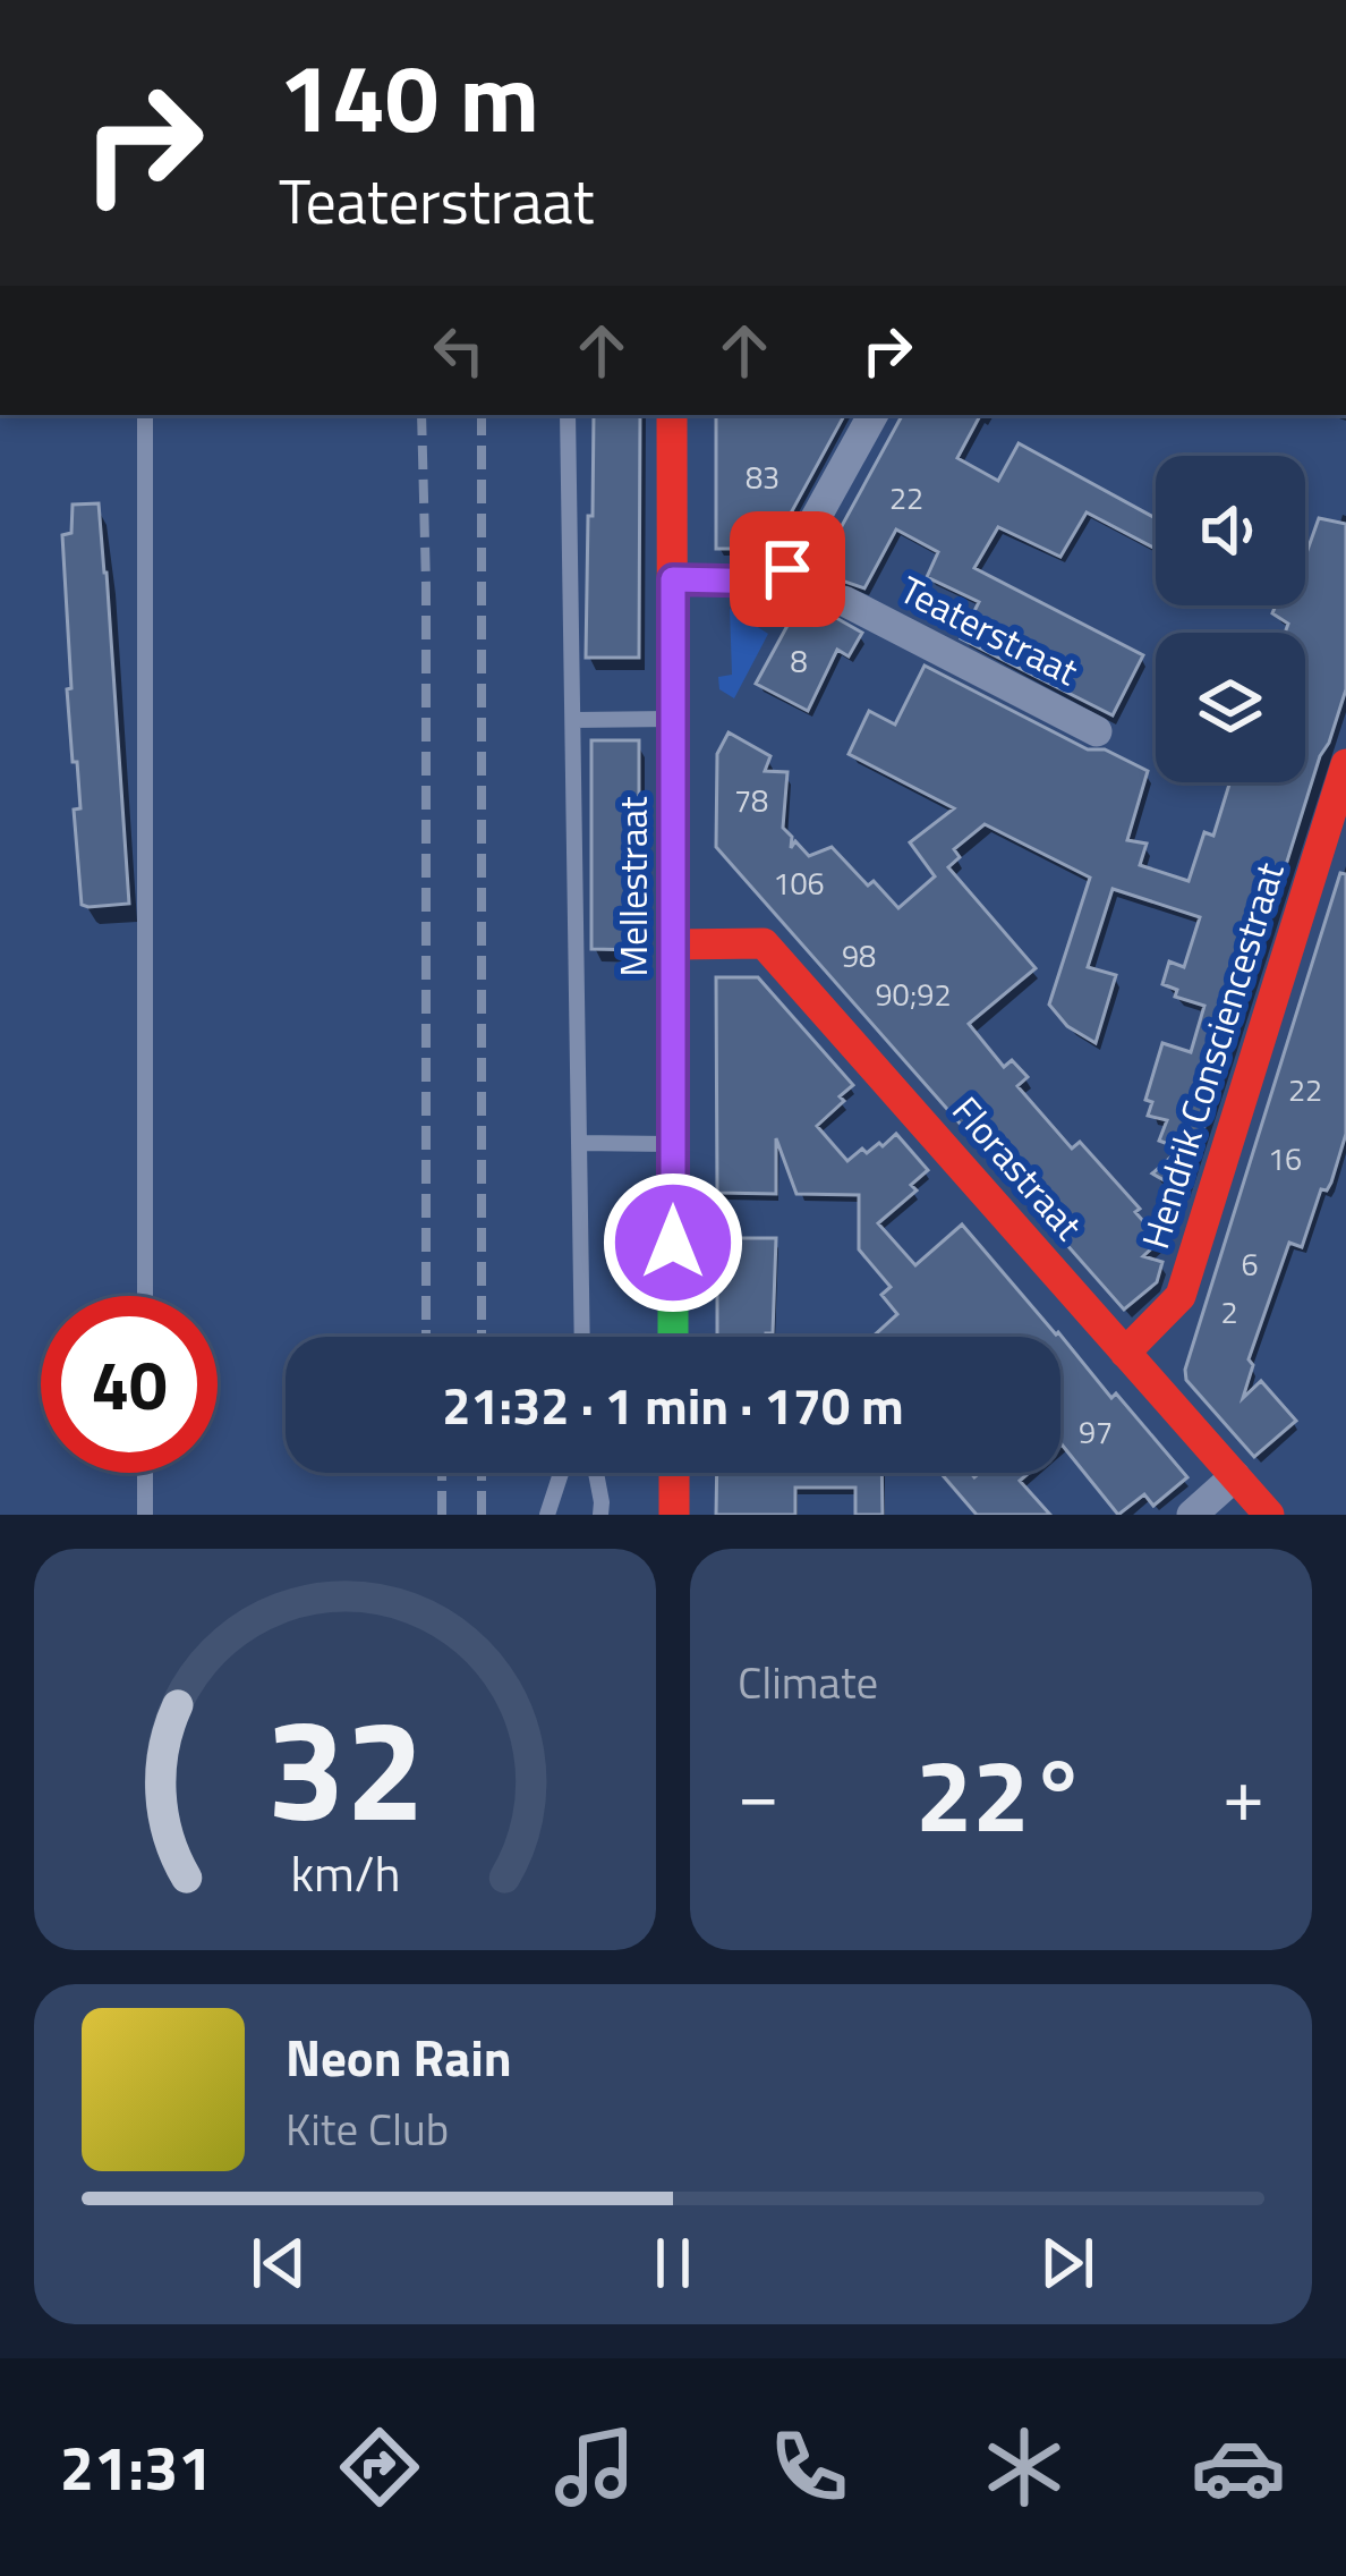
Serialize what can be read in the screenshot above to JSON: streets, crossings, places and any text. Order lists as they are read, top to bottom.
{
  "streets": {
    "street": [
      "Teaterstraat",
      "Mellestraat",
      "Hendrik Consciencestraat",
      "Florastraat"
    ]
  },
  "crossings": [
    ["Mellestraat", "Florastraat"],
    ["Hendrik Consciencestraat", "Florastraat"]
  ],
  "house_numbers": [
    "83",
    "22",
    "8",
    "78",
    "106",
    "98",
    "90;92",
    "22",
    "16",
    "6",
    "2",
    "97"
  ],
  "page": {
    "turn": ["140 m", "Teaterstraat"],
    "limit": "40",
    "trip": "21:32 · 1 min · 170 m",
    "tile": "Climate",
    "heat": ["−", "22°", "+"],
    "song": ["Neon Rain", "Kite Club"],
    "tabs": "21:31",
    "gauge": ["32", "km/h"]
  }
}
